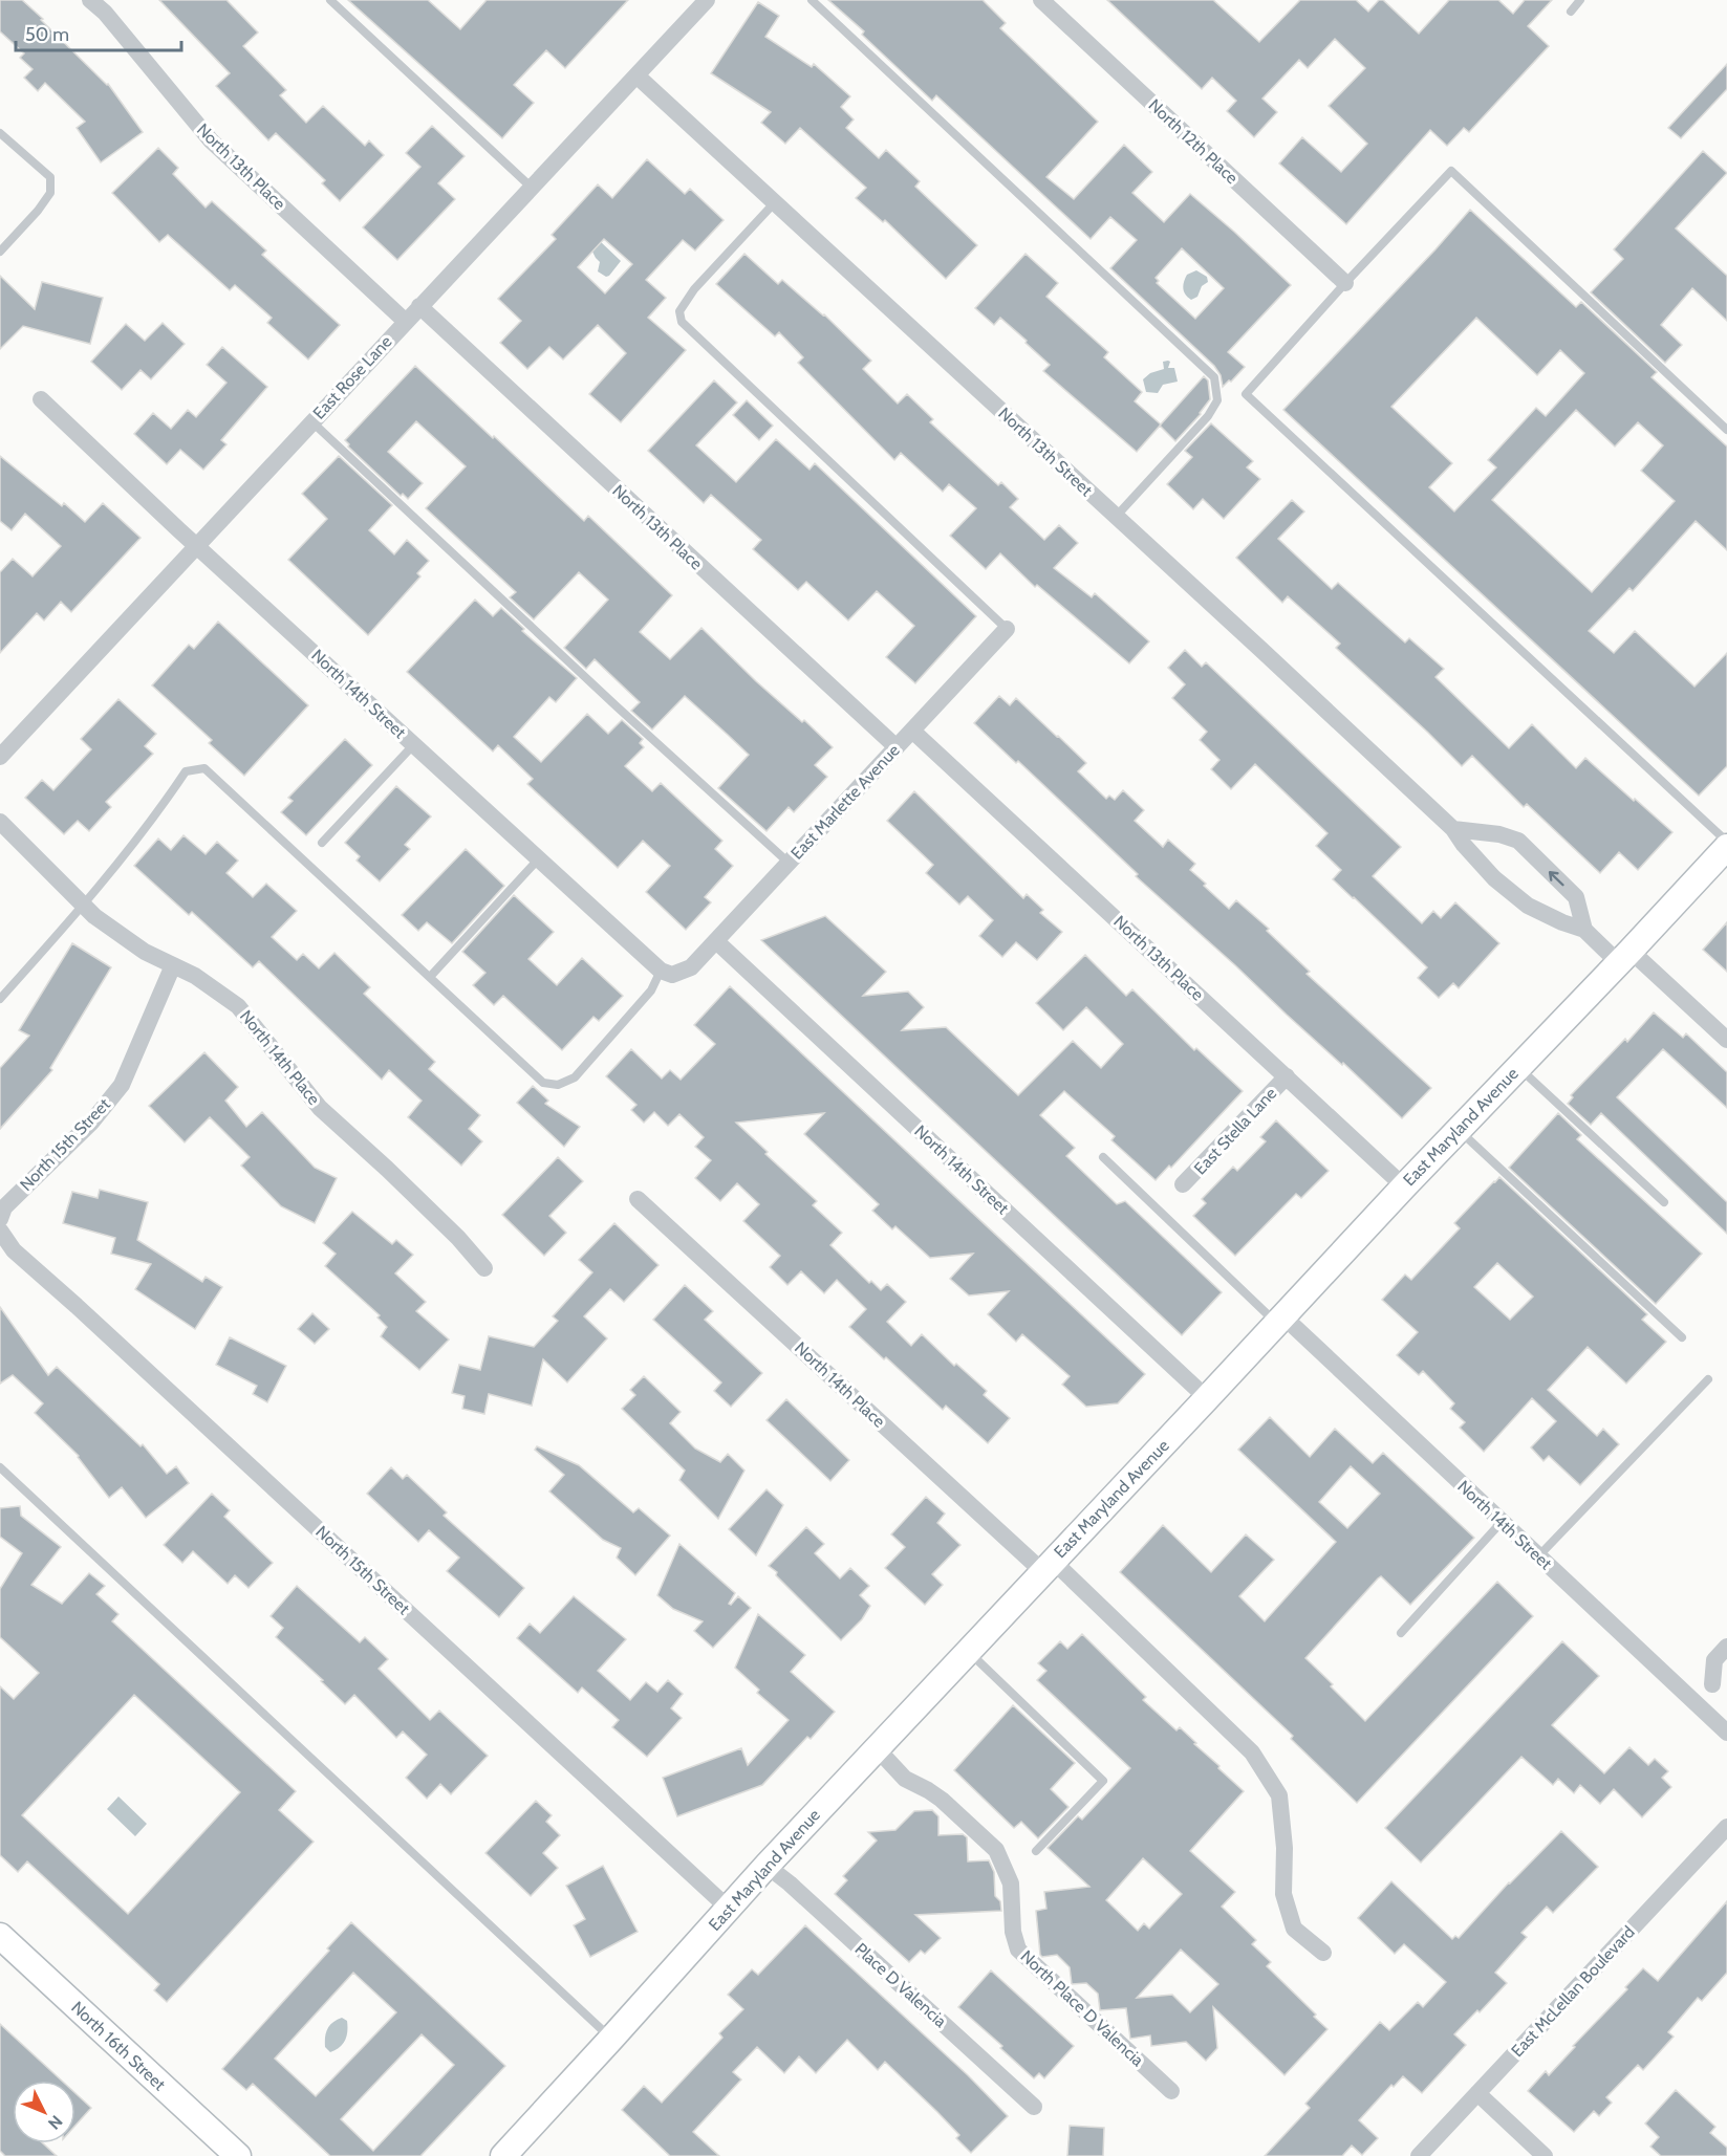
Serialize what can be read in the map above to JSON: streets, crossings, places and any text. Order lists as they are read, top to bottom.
{
  "streets": {
    "street": [
      "North 12th Place",
      "North 13th Place",
      "East Rose Lane",
      "North 13th Street",
      "North 14th Street",
      "East Marlette Avenue",
      "North 14th Place",
      "East Maryland Avenue",
      "East Stella Lane",
      "North 15th Street",
      "Place D Valencia",
      "East McLellan Boulevard",
      "North Place D Valencia",
      "North 16th Street"
    ]
  },
  "crossings": [
    ["North 13th Place", "East Rose Lane"],
    ["North 13th Place", "East Marlette Avenue"],
    ["North 13th Place", "East Maryland Avenue"],
    ["North 13th Place", "East Stella Lane"],
    ["East Rose Lane", "North 13th Street"],
    ["East Rose Lane", "North 14th Street"],
    ["North 13th Street", "East Maryland Avenue"],
    ["North 14th Street", "East Marlette Avenue"],
    ["North 14th Street", "East Maryland Avenue"],
    ["North 14th Place", "East Maryland Avenue"],
    ["North 14th Place", "North 15th Street"],
    ["East Maryland Avenue", "North 15th Street"],
    ["East Maryland Avenue", "Place D Valencia"],
    ["East Maryland Avenue", "North Place D Valencia"]
  ],
  "scale_bar": "50 m",
  "north": "bottom right"
}
